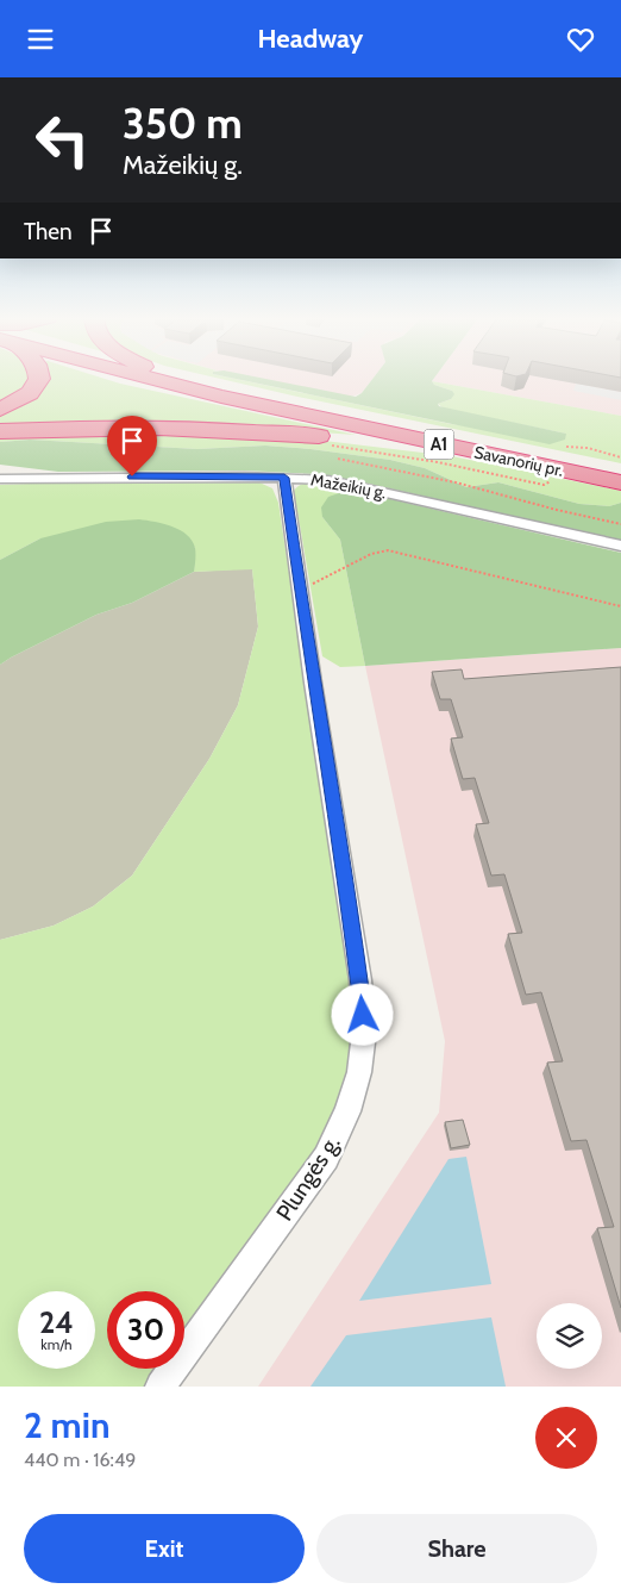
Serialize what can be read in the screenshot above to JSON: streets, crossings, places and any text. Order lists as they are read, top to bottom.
{
  "streets": {
    "highway": ["A1", "Savanorių pr."],
    "street": ["Mažeikių g.", "Plungės g."]
  },
  "crossings": [
    ["Mažeikių g.", "Plungės g."]
  ],
  "page": {
    "header": "Headway",
    "turn": ["350 m", "Mažeikių g."],
    "then": "Then",
    "speed": "24 km/h",
    "limit": "30",
    "heading": ["2 min", "440 m · 16:49"],
    "buttons": ["Exit", "Share"]
  }
}
